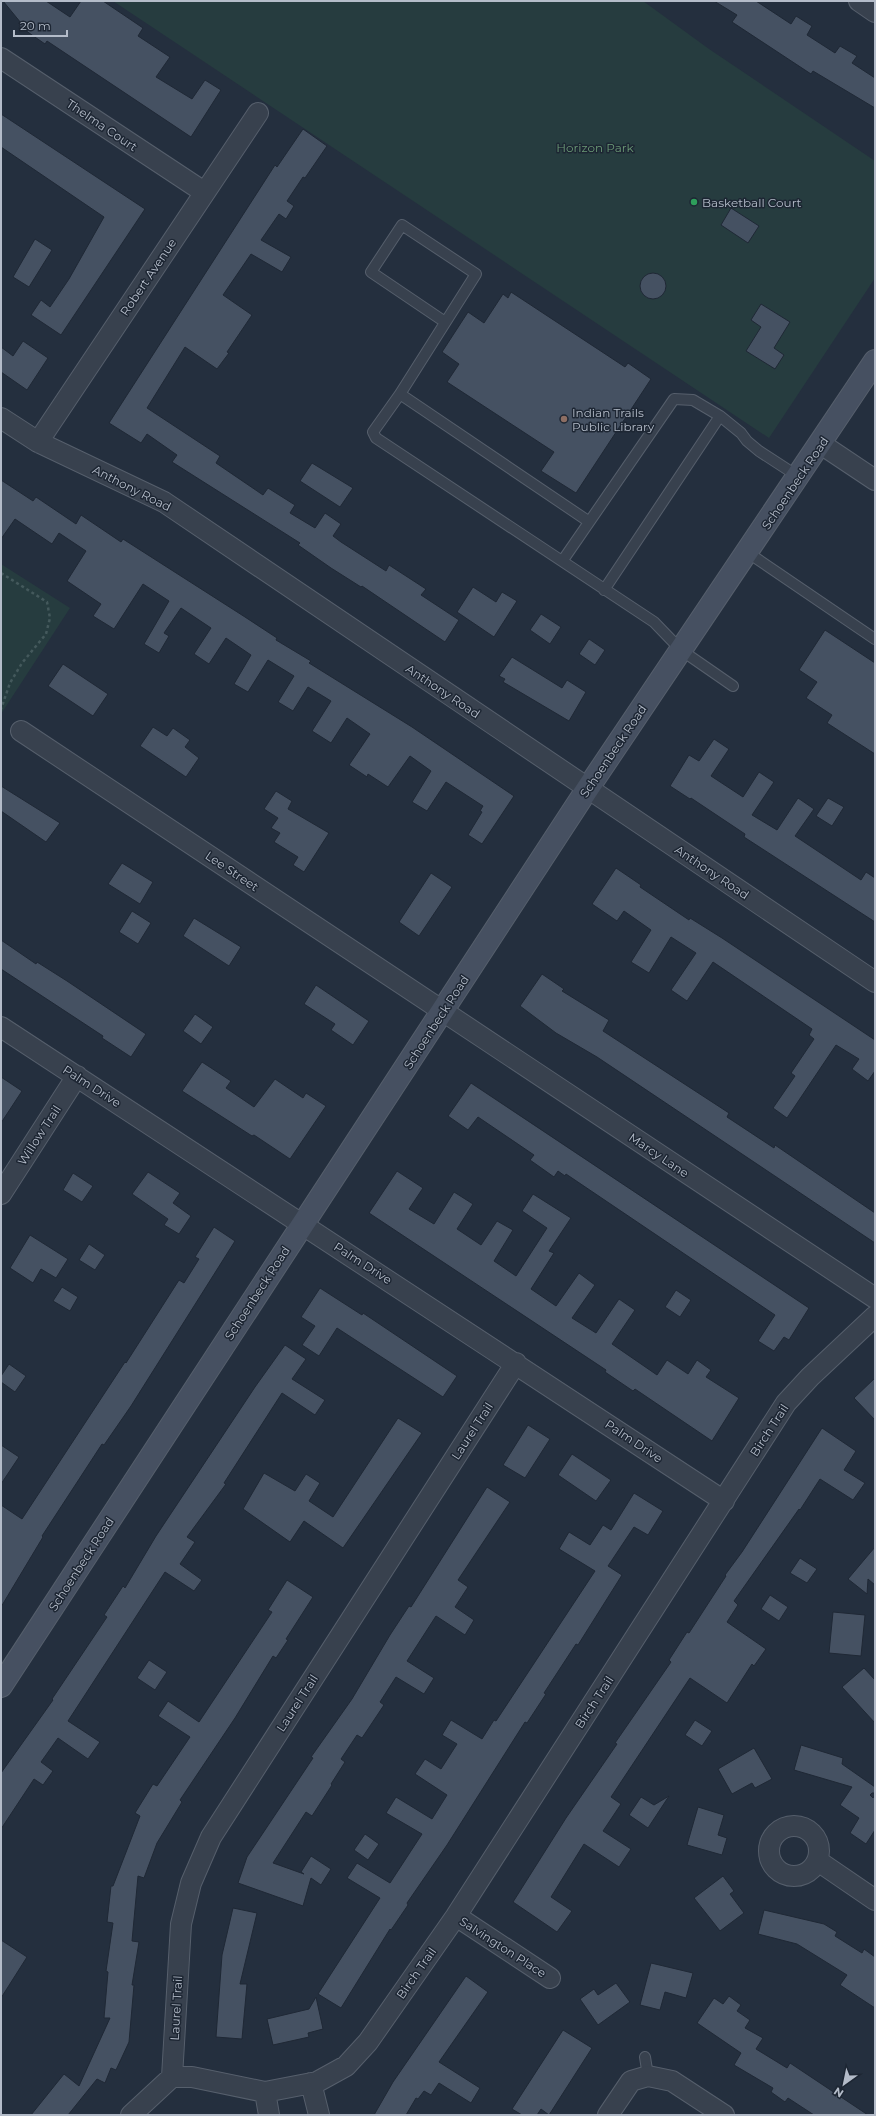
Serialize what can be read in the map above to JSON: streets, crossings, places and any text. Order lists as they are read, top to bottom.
{
  "streets": {
    "main road": ["Schoenbeck Road"],
    "street": [
      "Thelma Court",
      "Robert Avenue",
      "Anthony Road",
      "Lee Street",
      "Palm Drive",
      "Willow Trail",
      "Marcy Lane",
      "Birch Trail",
      "Laurel Trail",
      "Salvington Place"
    ]
  },
  "crossings": [
    ["Thelma Court", "Robert Avenue"],
    ["Robert Avenue", "Anthony Road"],
    ["Schoenbeck Road", "Anthony Road"],
    ["Schoenbeck Road", "Lee Street"],
    ["Schoenbeck Road", "Palm Drive"],
    ["Schoenbeck Road", "Marcy Lane"],
    ["Lee Street", "Marcy Lane"],
    ["Palm Drive", "Willow Trail"],
    ["Palm Drive", "Birch Trail"],
    ["Palm Drive", "Laurel Trail"],
    ["Birch Trail", "Laurel Trail"],
    ["Birch Trail", "Salvington Place"]
  ],
  "parks": ["Horizon Park"],
  "places": ["Basketball Court", "Indian Trails Public Library"],
  "scale_bar": "20 m",
  "north": "bottom left"
}
